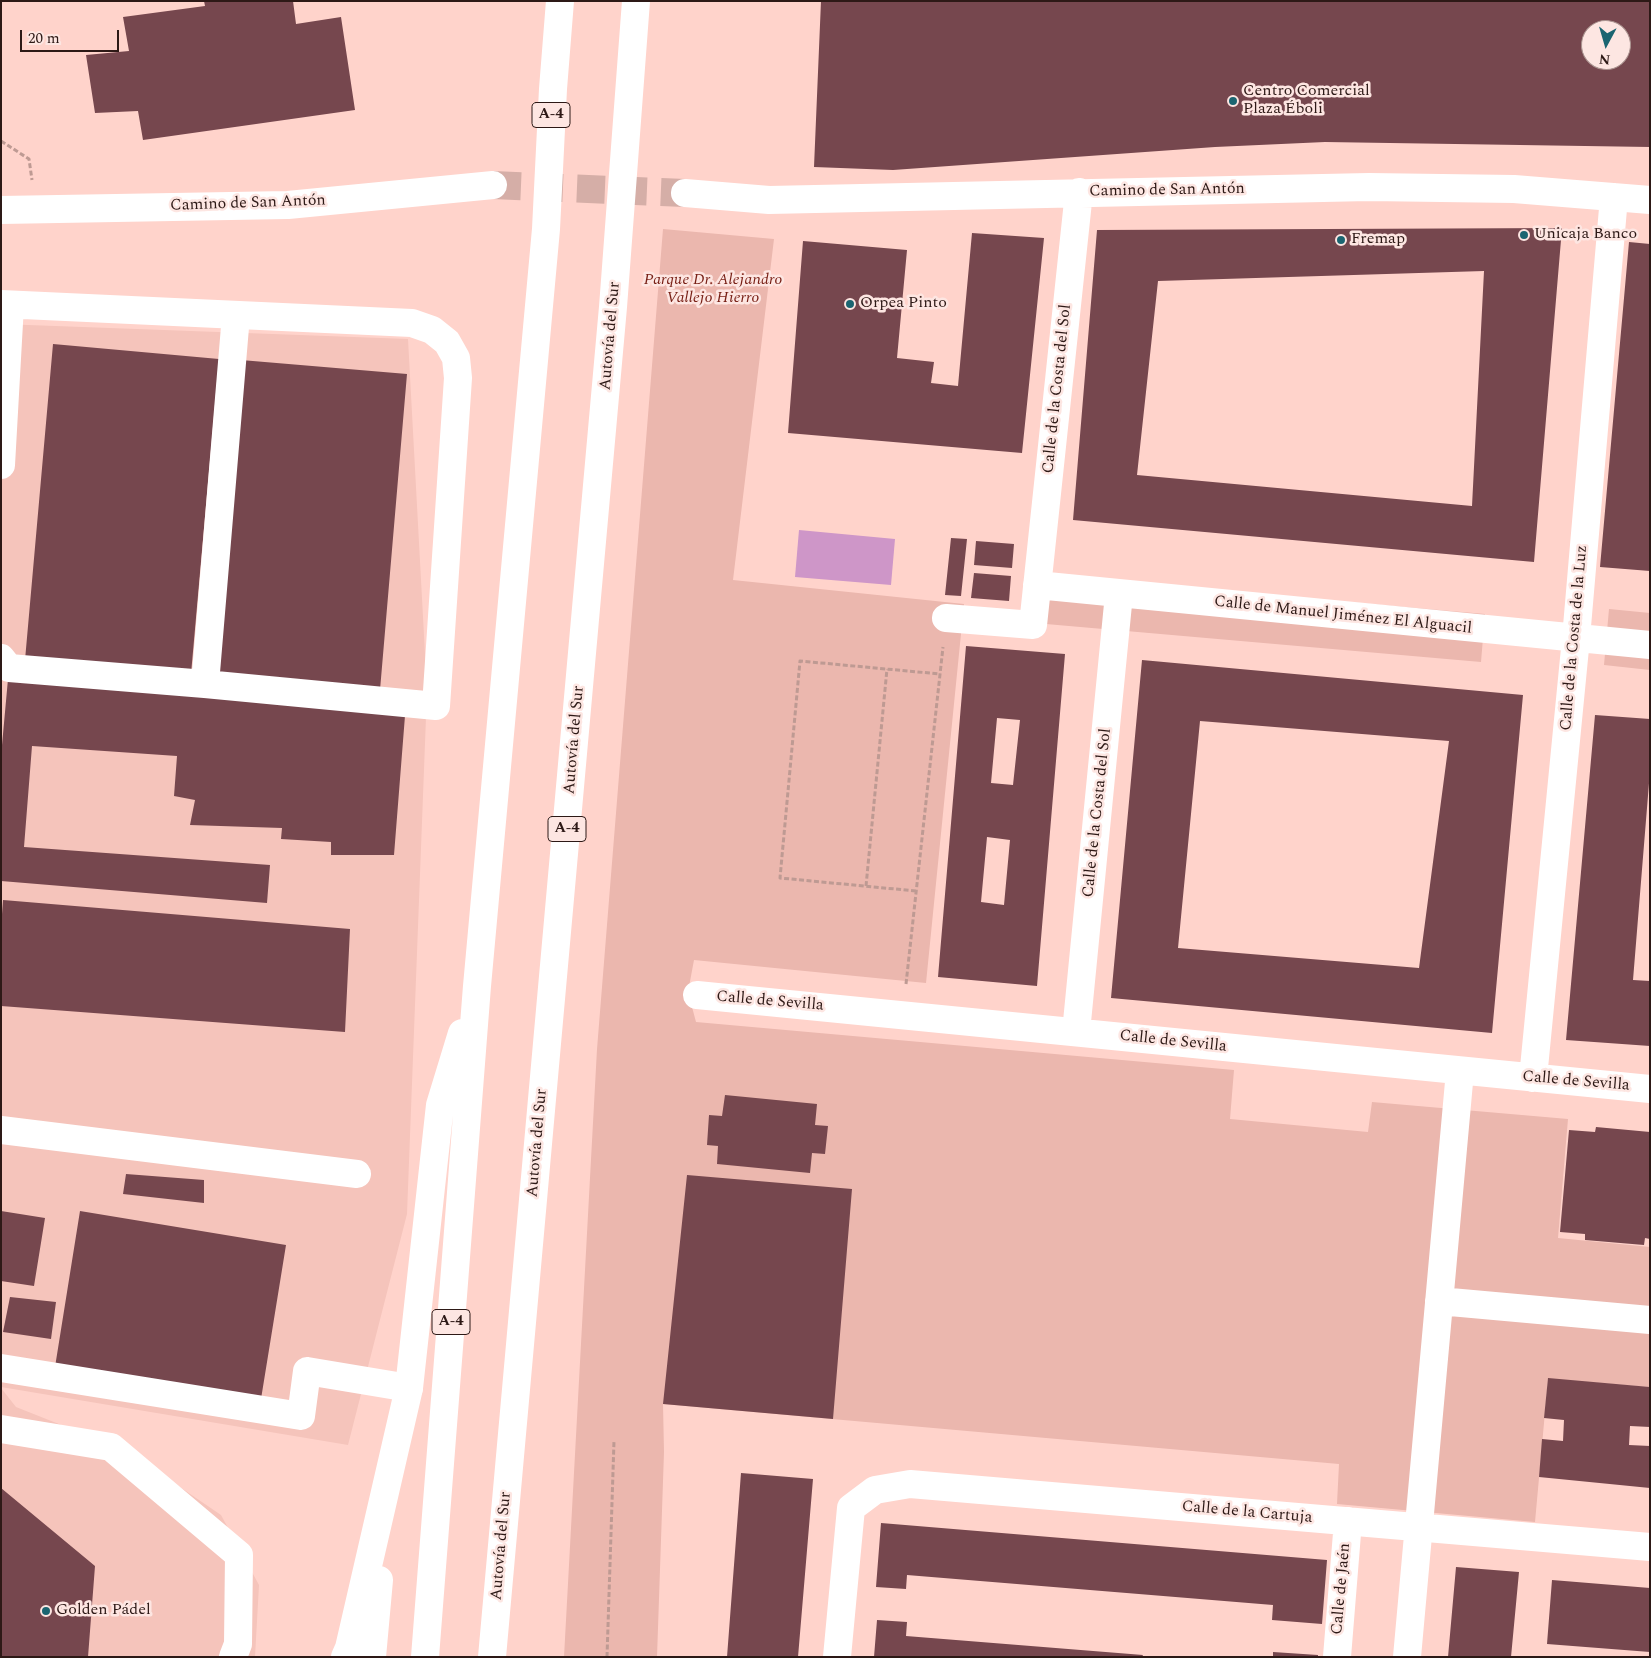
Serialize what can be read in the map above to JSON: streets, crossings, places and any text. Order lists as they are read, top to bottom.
{
  "streets": {
    "main road": [
      "A-4",
      "Camino de San Antón",
      "Autovía del Sur",
      "Calle de la Costa del Sol",
      "Calle de Manuel Jiménez El Alguacil",
      "Calle de la Costa de la Luz",
      "Calle de Sevilla",
      "Calle de la Cartuja",
      "Calle de Jaén"
    ]
  },
  "crossings": [
    ["Camino de San Antón", "Calle de la Costa del Sol"],
    ["Camino de San Antón", "Calle de la Costa de la Luz"],
    ["Calle de la Costa del Sol", "Calle de Manuel Jiménez El Alguacil"],
    ["Calle de la Costa del Sol", "Calle de Sevilla"],
    ["Calle de Manuel Jiménez El Alguacil", "Calle de la Costa de la Luz"],
    ["Calle de la Costa de la Luz", "Calle de Sevilla"],
    ["Calle de la Cartuja", "Calle de Jaén"]
  ],
  "parks": ["Parque Dr. Alejandro Vallejo Hierro"],
  "places": [
    "Centro Comercial Plaza Éboli",
    "Unicaja Banco",
    "Fremap",
    "Orpea Pinto",
    "Golden Pádel"
  ],
  "scale_bar": "20 m",
  "north": "bottom"
}
